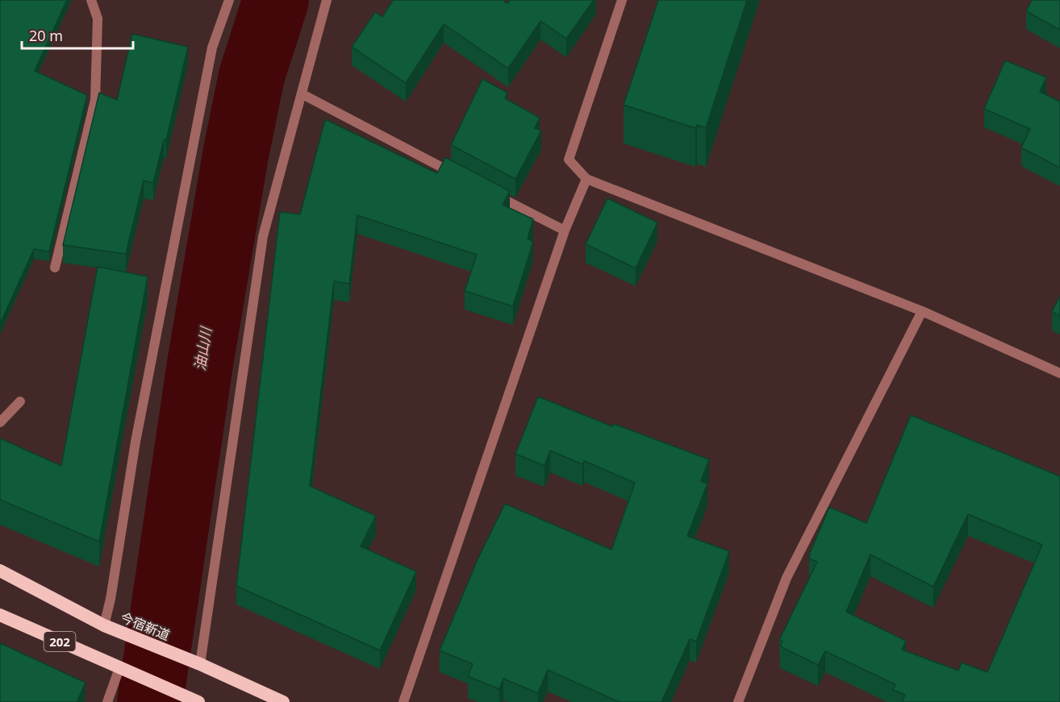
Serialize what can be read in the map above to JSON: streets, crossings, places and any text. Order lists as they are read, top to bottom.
{
  "streets": {
    "highway": ["今宿新道", "202"]
  },
  "water": ["油山川"],
  "scale_bar": "20 m"
}
